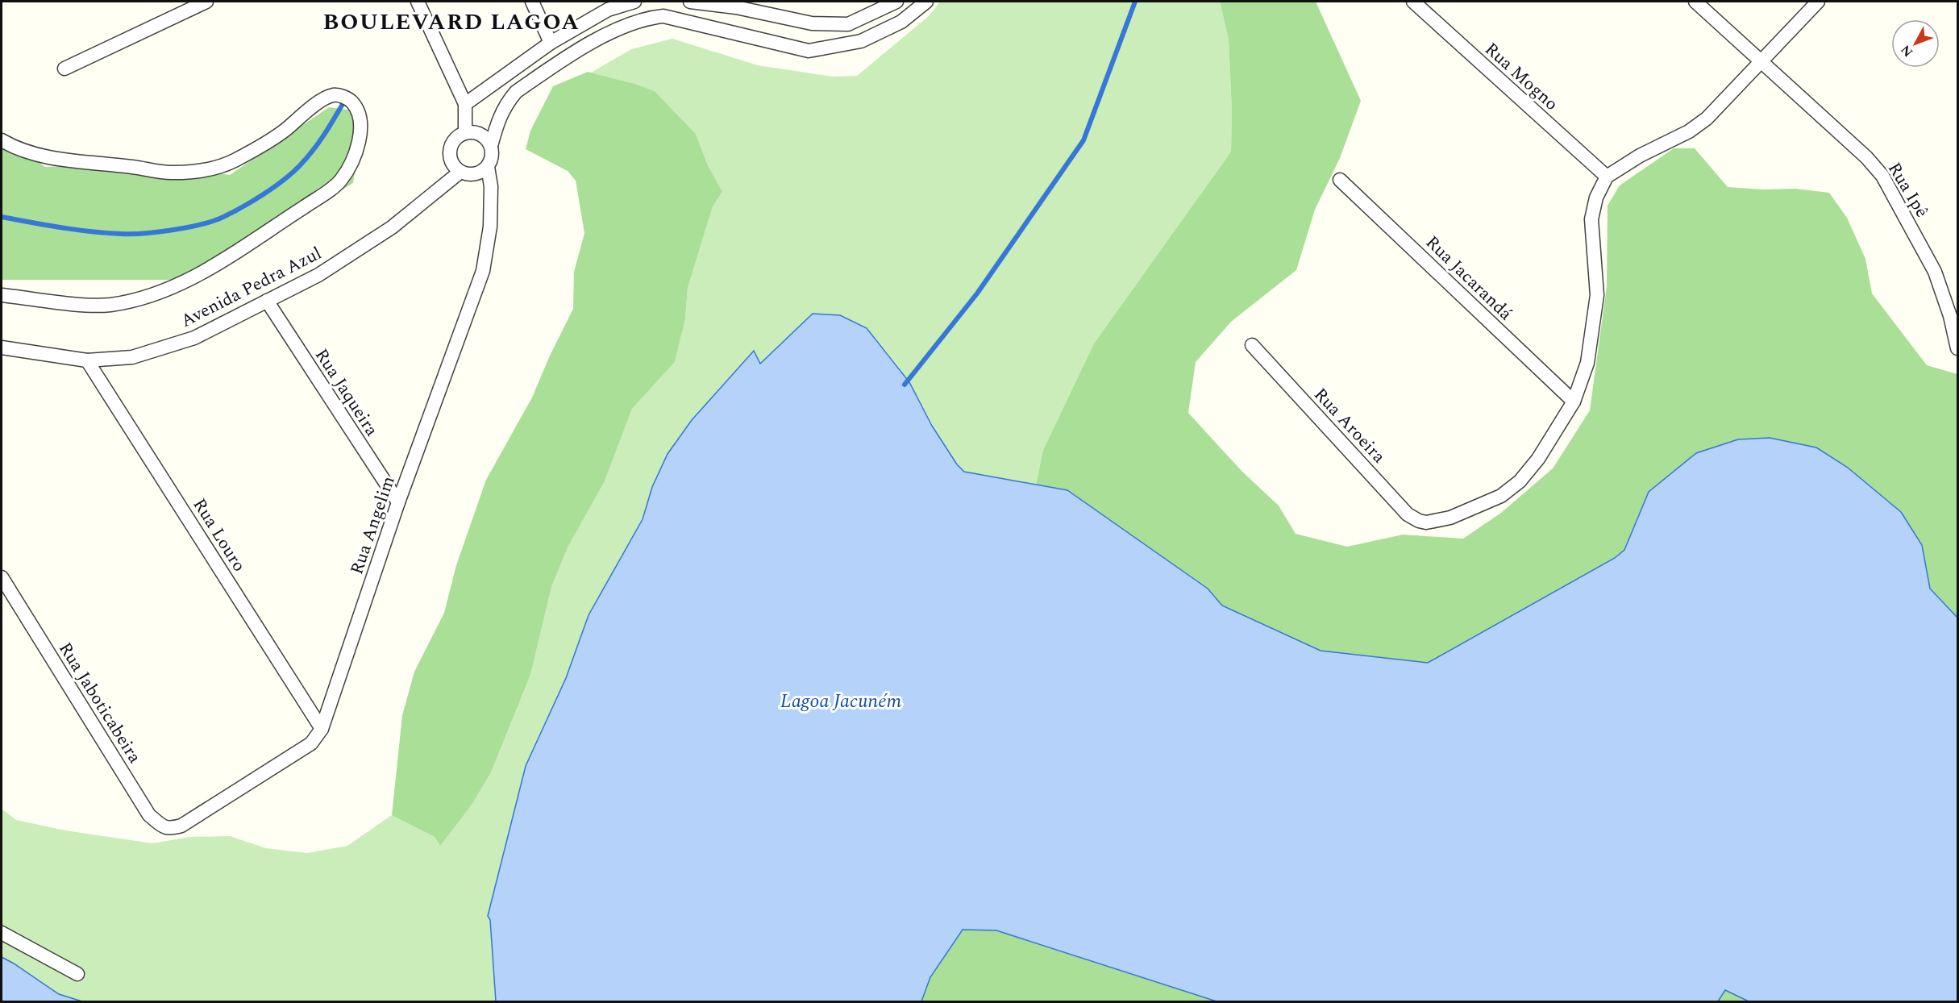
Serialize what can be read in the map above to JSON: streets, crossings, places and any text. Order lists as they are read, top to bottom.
{
  "streets": {
    "street": [
      "Rua Mogno",
      "Rua Ipê",
      "Rua Jacarandá",
      "Avenida Pedra Azul",
      "Rua Jaqueira",
      "Rua Aroeira",
      "Rua Angelim",
      "Rua Louro",
      "Rua Jaboticabeira"
    ]
  },
  "crossings": [
    ["Rua Jacarandá", "Rua Aroeira"],
    ["Avenida Pedra Azul", "Rua Jaqueira"],
    ["Avenida Pedra Azul", "Rua Angelim"],
    ["Avenida Pedra Azul", "Rua Louro"],
    ["Rua Jaqueira", "Rua Angelim"],
    ["Rua Angelim", "Rua Louro"],
    ["Rua Angelim", "Rua Jaboticabeira"]
  ],
  "districts": ["BOULEVARD LAGOA"],
  "water": ["Lagoa Jacuném"],
  "north": "bottom left"
}
